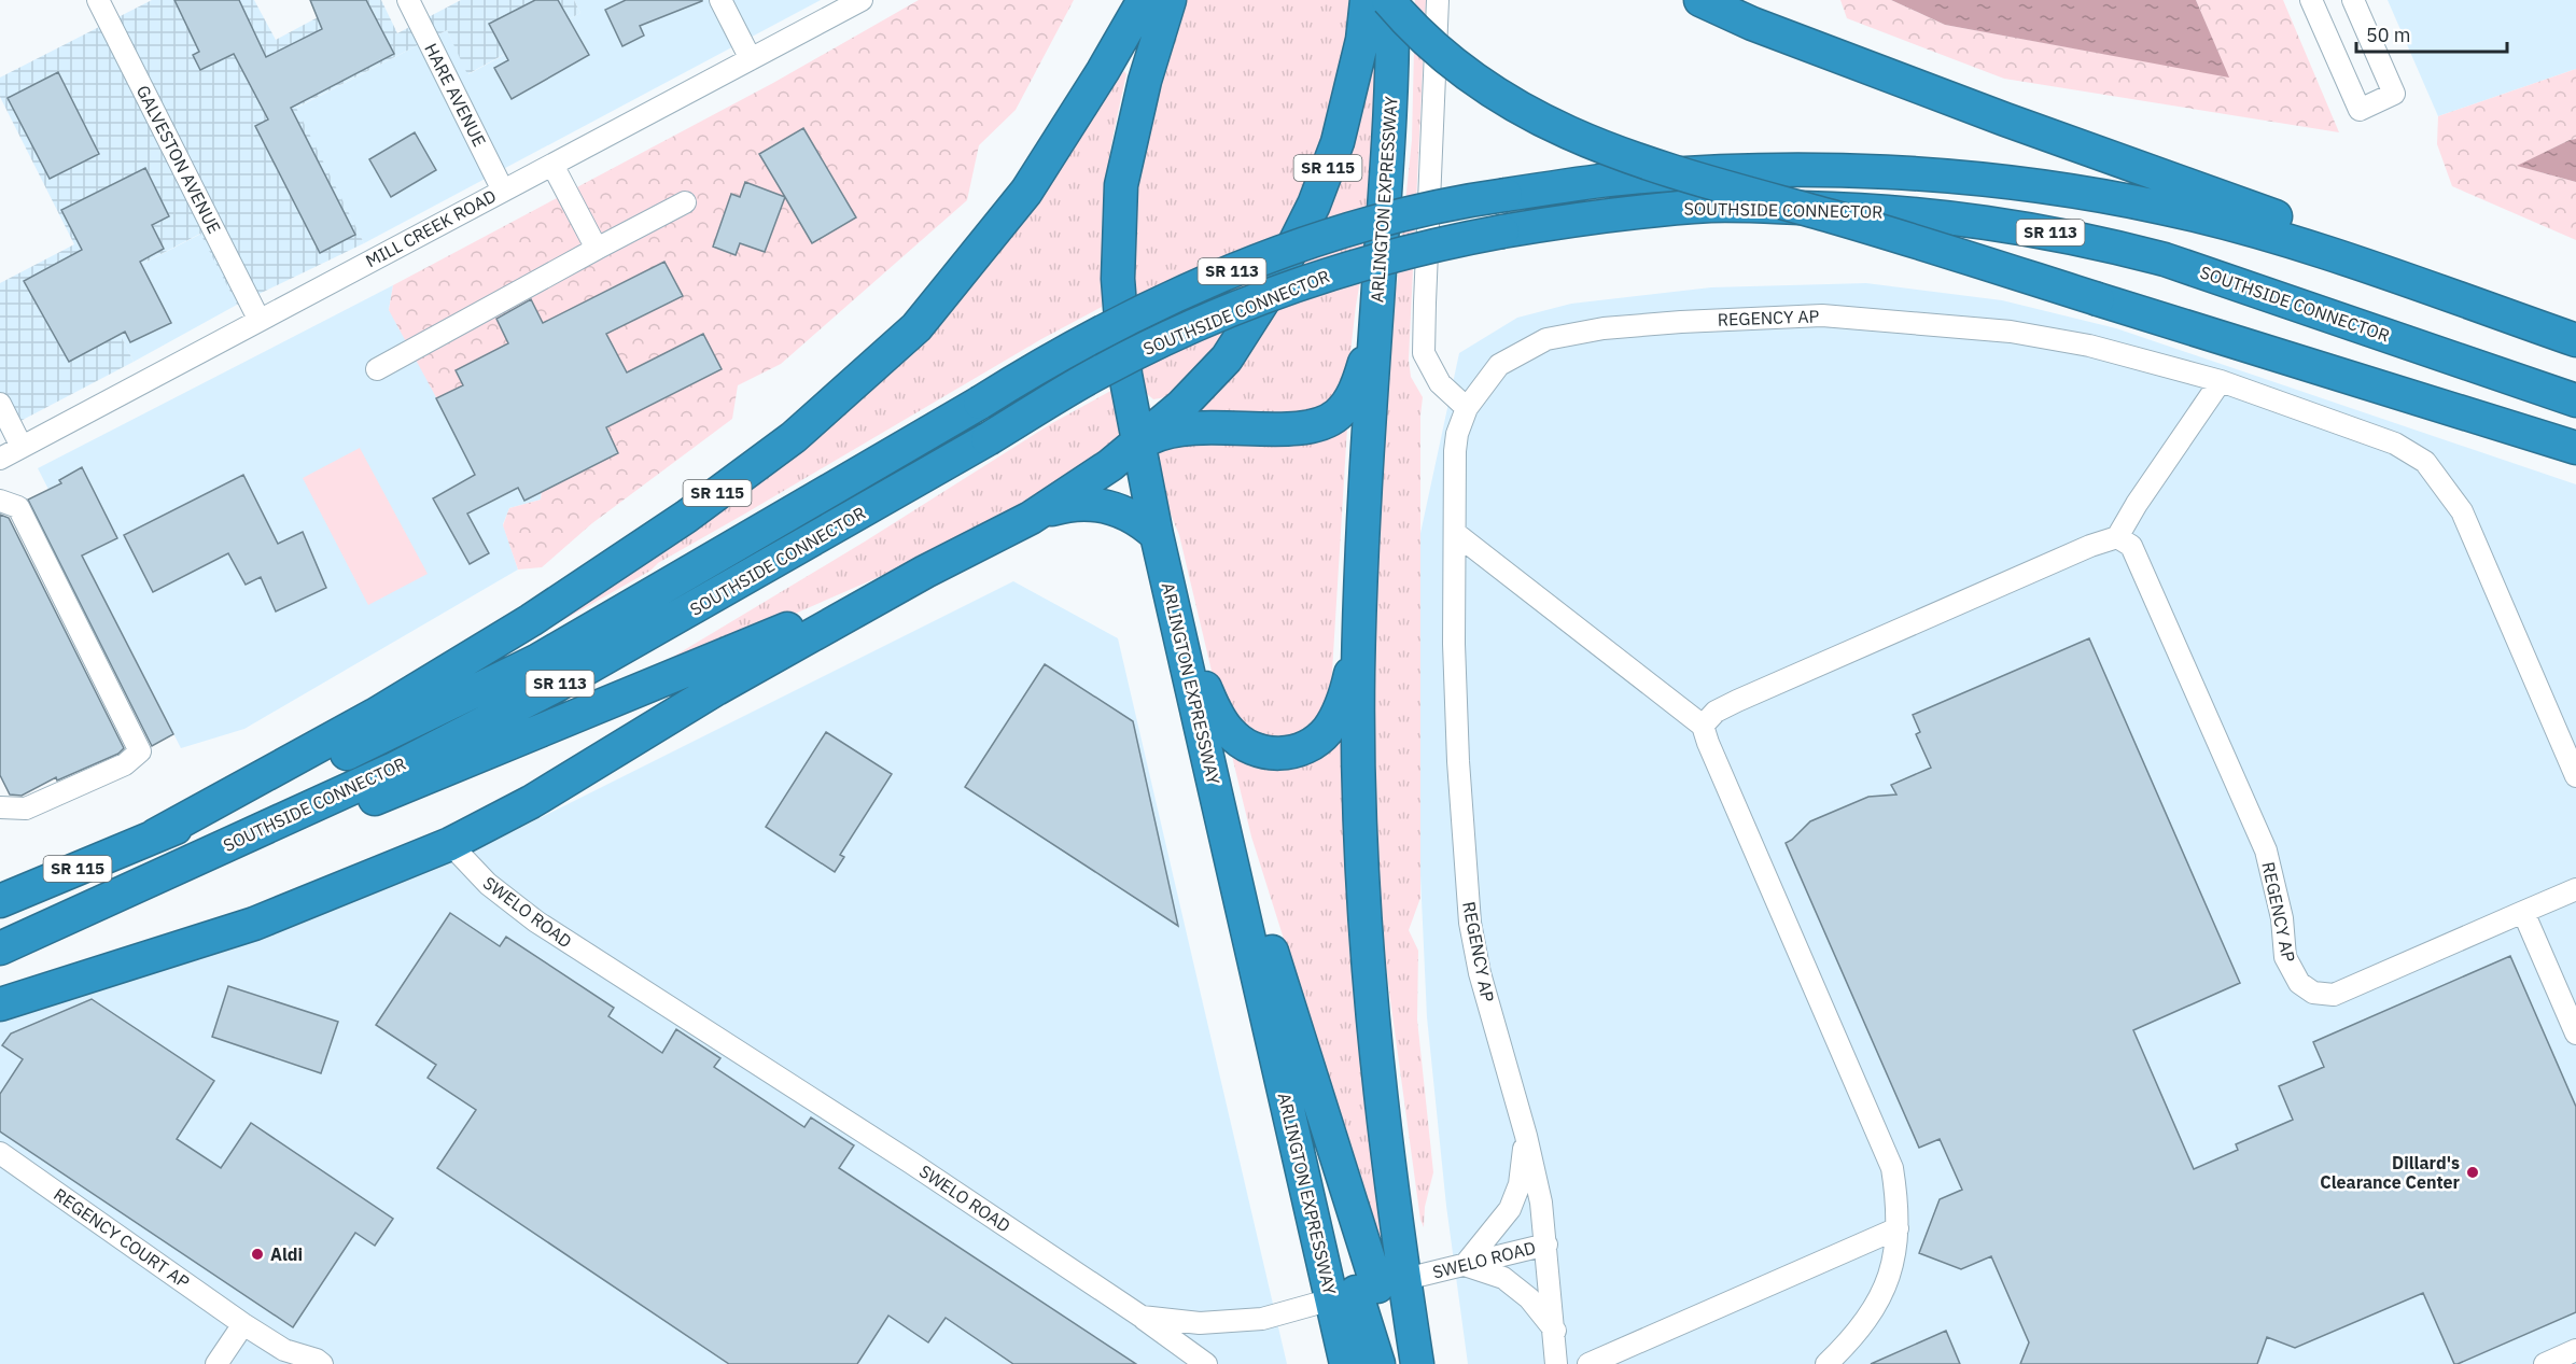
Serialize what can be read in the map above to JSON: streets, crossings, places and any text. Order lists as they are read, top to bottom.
{
  "streets": {
    "highway": [
      "SR 115",
      "ARLINGTON EXPRESSWAY",
      "SOUTHSIDE CONNECTOR",
      "SR 113"
    ],
    "street": [
      "HARE AVENUE",
      "GALVESTON AVENUE",
      "MILL CREEK ROAD",
      "REGENCY AP",
      "SWELO ROAD",
      "REGENCY COURT AP"
    ]
  },
  "crossings": [
    ["HARE AVENUE", "MILL CREEK ROAD"],
    ["GALVESTON AVENUE", "MILL CREEK ROAD"],
    ["SR 115", "ARLINGTON EXPRESSWAY"],
    ["SR 115", "SOUTHSIDE CONNECTOR"],
    ["ARLINGTON EXPRESSWAY", "SWELO ROAD"],
    ["REGENCY AP", "SWELO ROAD"]
  ],
  "places": ["Dillard's Clearance Center", "Aldi"],
  "scale_bar": "50 m"
}
